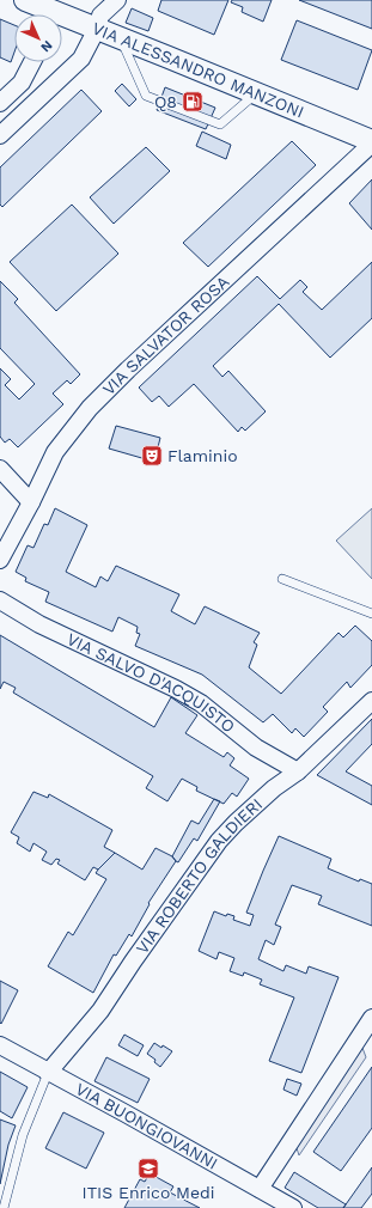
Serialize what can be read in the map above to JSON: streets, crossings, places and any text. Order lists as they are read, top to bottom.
{
  "streets": {
    "street": [
      "VIA ALESSANDRO MANZONI",
      "VIA SALVATOR ROSA",
      "VIA SALVO D'ACQUISTO",
      "VIA ROBERTO GALDIERI",
      "VIA BUONGIOVANNI"
    ]
  },
  "crossings": [
    ["VIA ALESSANDRO MANZONI", "VIA SALVATOR ROSA"],
    ["VIA SALVO D'ACQUISTO", "VIA ROBERTO GALDIERI"],
    ["VIA ROBERTO GALDIERI", "VIA BUONGIOVANNI"]
  ],
  "places": {
    "fuel station": ["Q8"],
    "theatre": ["Flaminio"],
    "school or university": ["ITIS Enrico Medi"]
  },
  "north": "bottom right"
}
